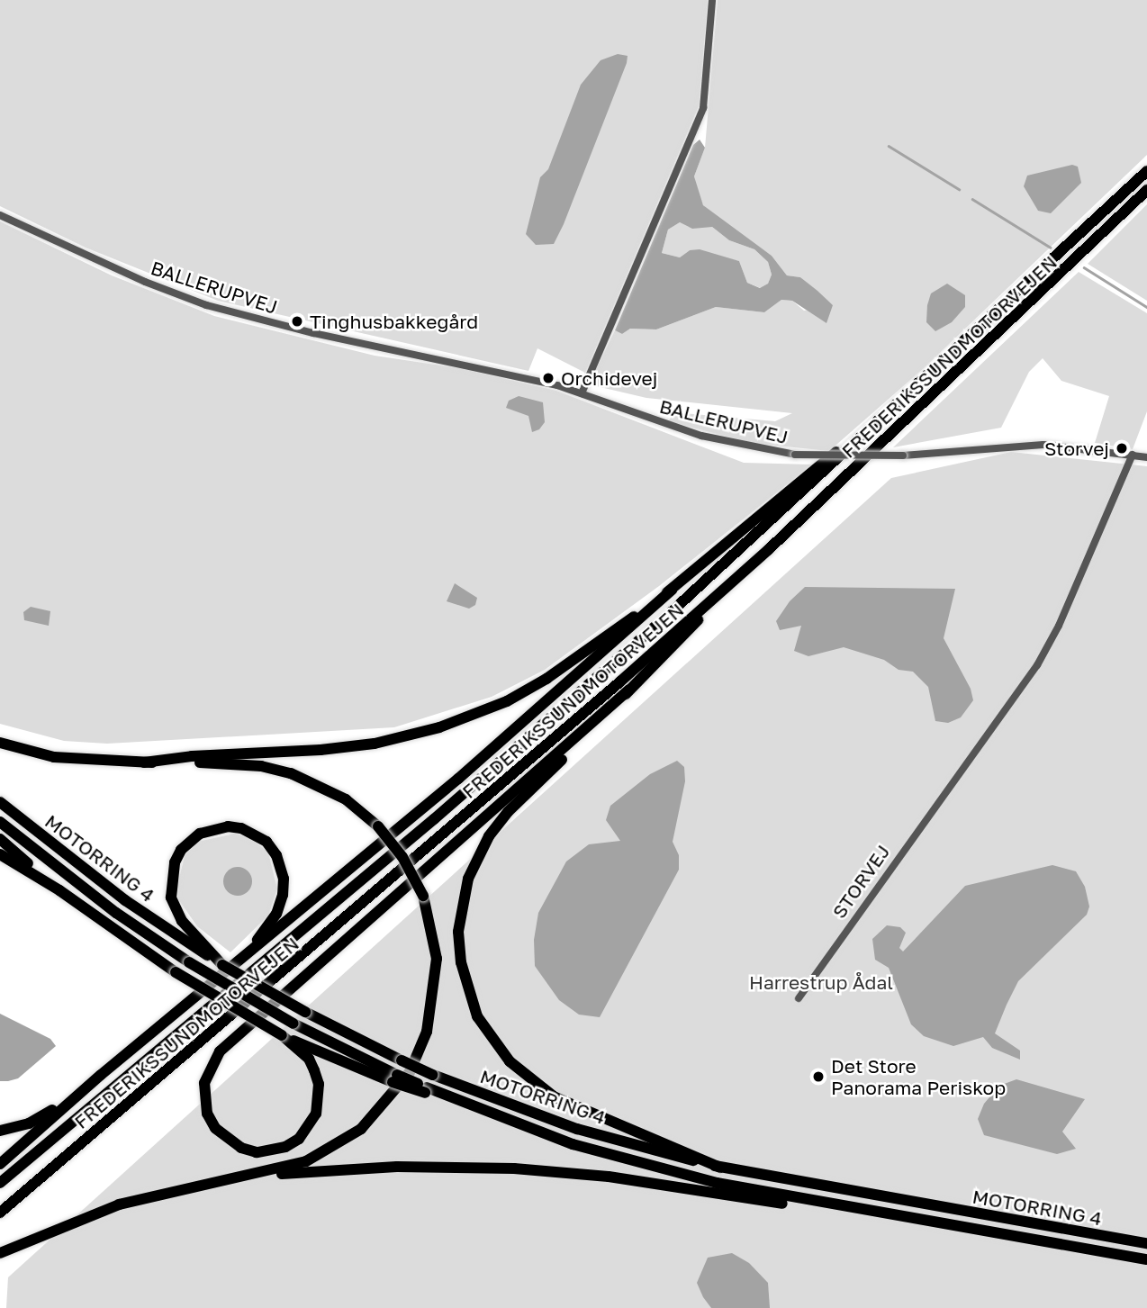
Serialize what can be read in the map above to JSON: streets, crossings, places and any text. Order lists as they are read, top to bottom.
{
  "streets": {
    "highway": ["FREDERIKSSUNDMOTORVEJEN", "MOTORRING 4"],
    "street": ["BALLERUPVEJ", "STORVEJ"]
  },
  "crossings": [
    ["BALLERUPVEJ", "STORVEJ"]
  ],
  "parks": ["Harrestrup Ådal"],
  "places": [
    "Tinghusbakkegård",
    "Orchidevej",
    "Storvej",
    "Det Store Panorama Periskop"
  ]
}
